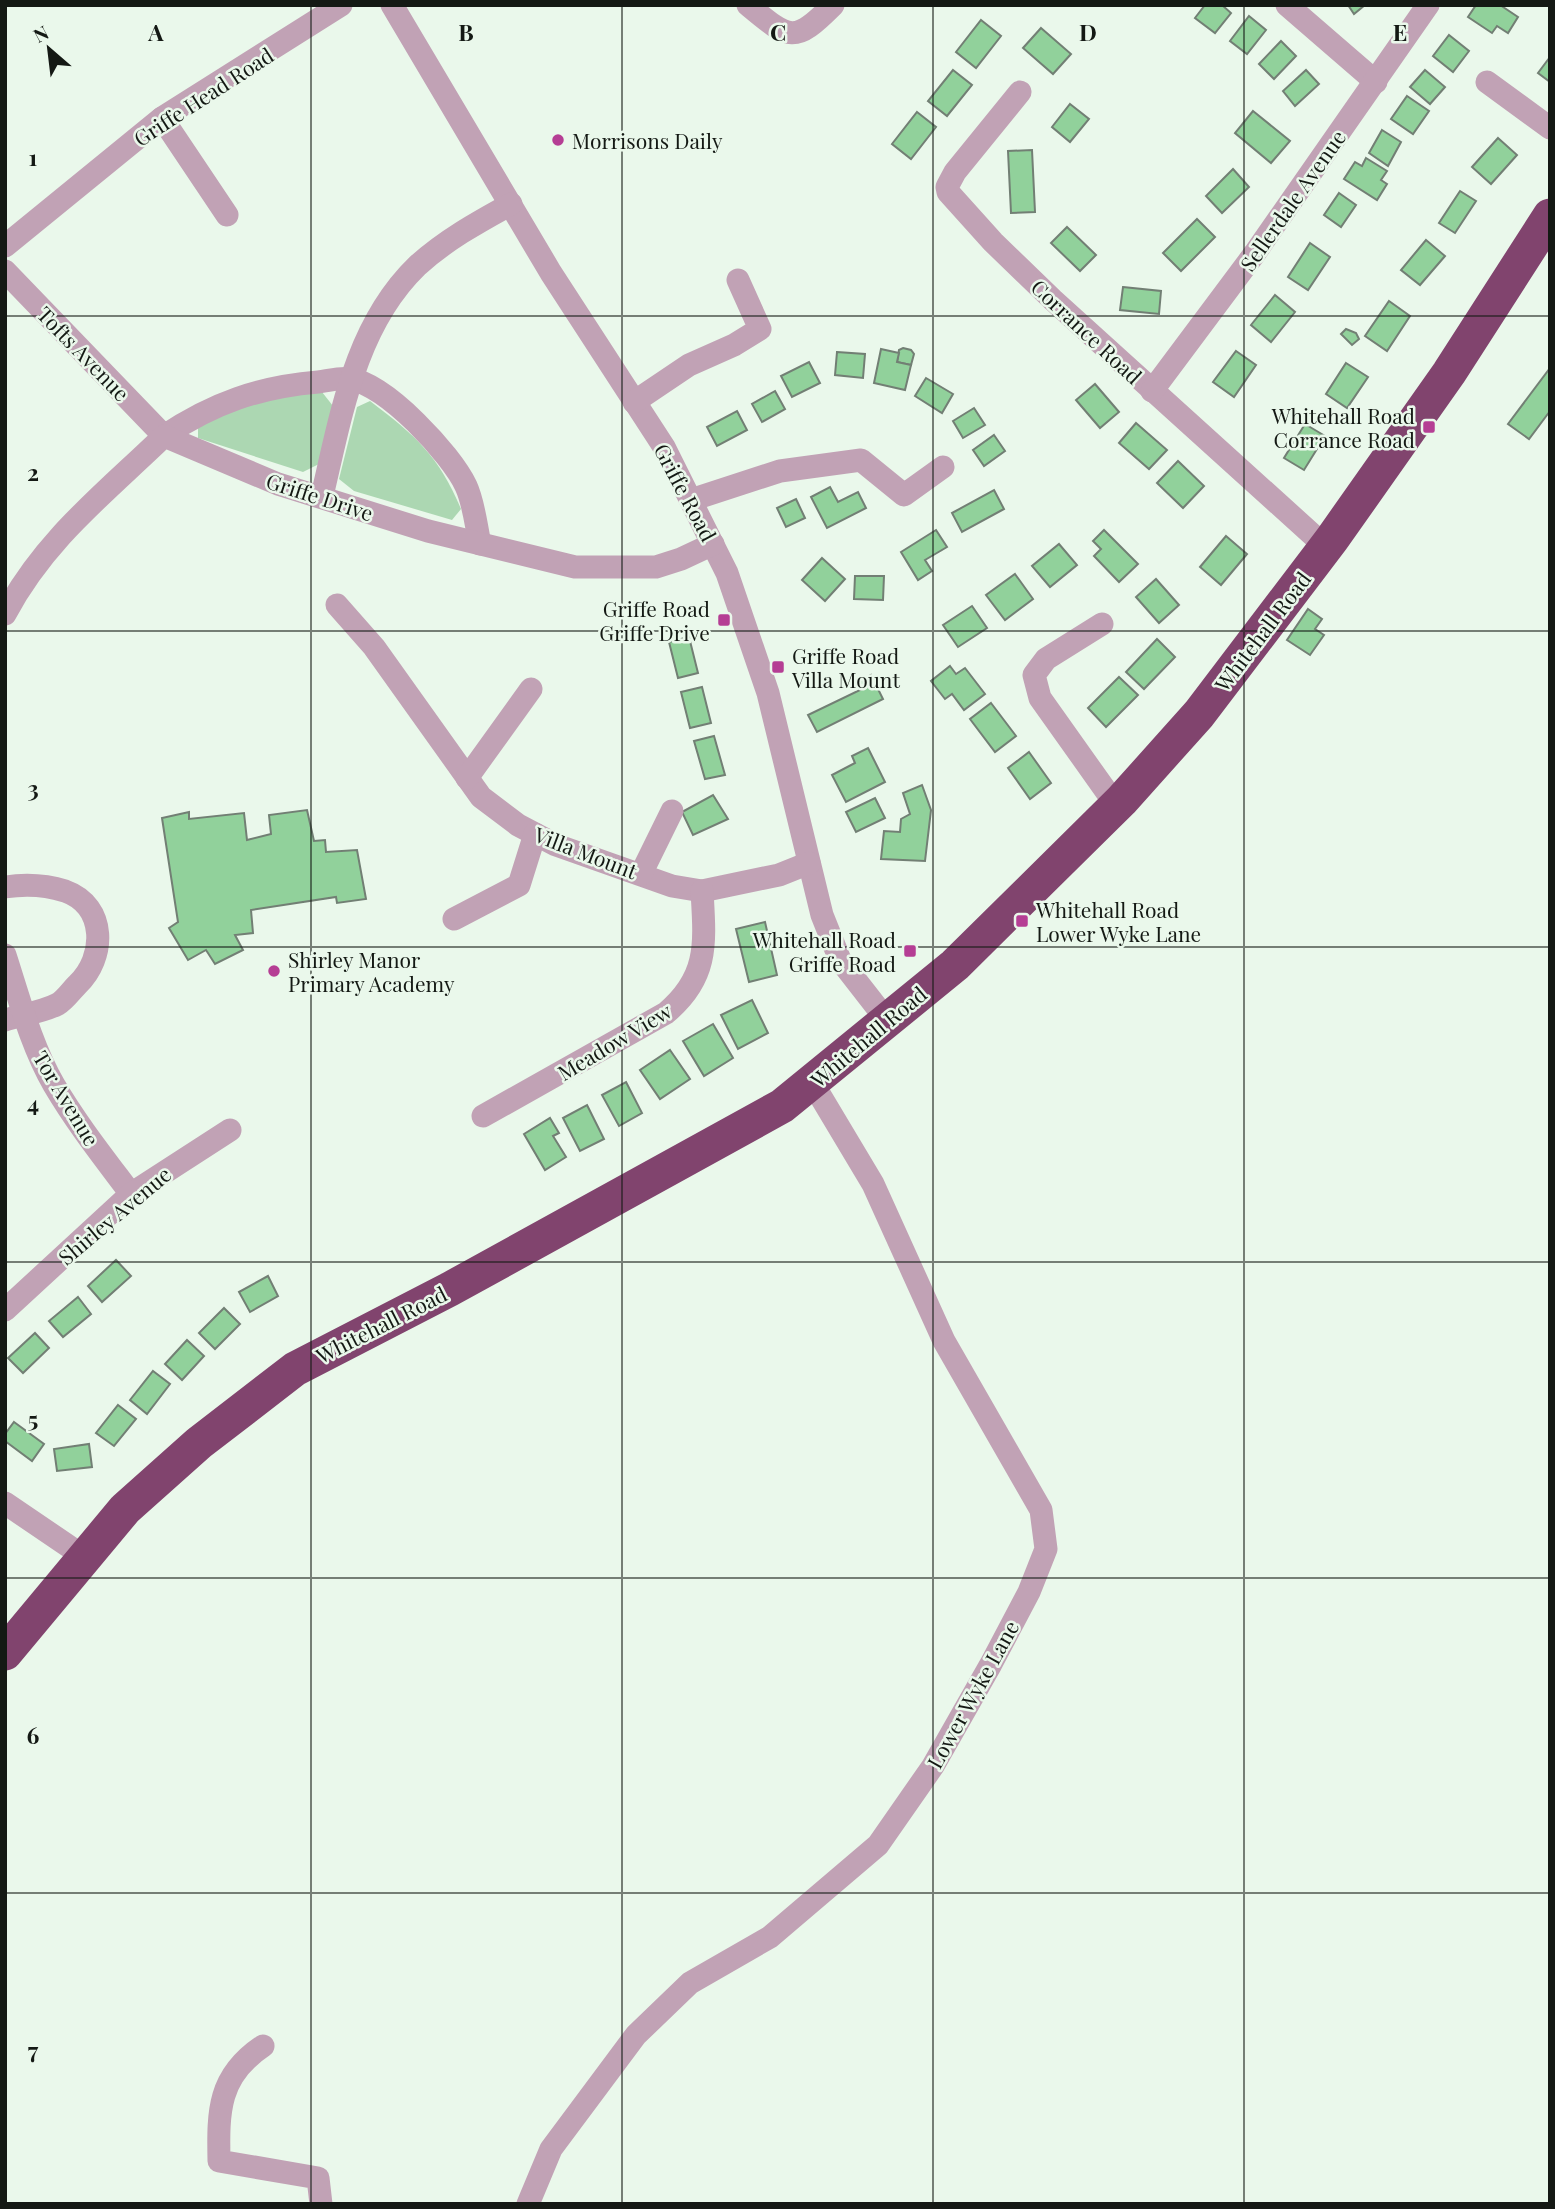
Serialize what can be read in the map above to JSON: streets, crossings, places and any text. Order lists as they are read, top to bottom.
{
  "streets": {
    "highway": ["Whitehall Road"],
    "street": [
      "Griffe Head Road",
      "Sellerdale Avenue",
      "Corrance Road",
      "Tofts Avenue",
      "Griffe Road",
      "Griffe Drive",
      "Villa Mount",
      "Meadow View",
      "Tor Avenue",
      "Shirley Avenue",
      "Lower Wyke Lane"
    ]
  },
  "crossings": [
    ["Sellerdale Avenue", "Corrance Road"],
    ["Corrance Road", "Whitehall Road"],
    ["Tofts Avenue", "Griffe Drive"],
    ["Griffe Road", "Griffe Drive"],
    ["Griffe Road", "Whitehall Road"],
    ["Griffe Road", "Villa Mount"],
    ["Whitehall Road", "Lower Wyke Lane"],
    ["Villa Mount", "Meadow View"],
    ["Tor Avenue", "Shirley Avenue"]
  ],
  "places": {
    "other": ["Morrisons Daily", "Shirley Manor Primary Academy"],
    "transit": [
      "Whitehall Road Corrance Road",
      "Griffe Road Griffe Drive",
      "Griffe Road Villa Mount",
      "Whitehall Road Lower Wyke Lane",
      "Whitehall Road Griffe Road"
    ]
  },
  "north": "top left",
  "grid": {
    "columns": [
      "A",
      "B",
      "C",
      "D",
      "E"
    ],
    "rows": [
      "1",
      "2",
      "3",
      "4",
      "5",
      "6",
      "7"
    ]
  }
}
